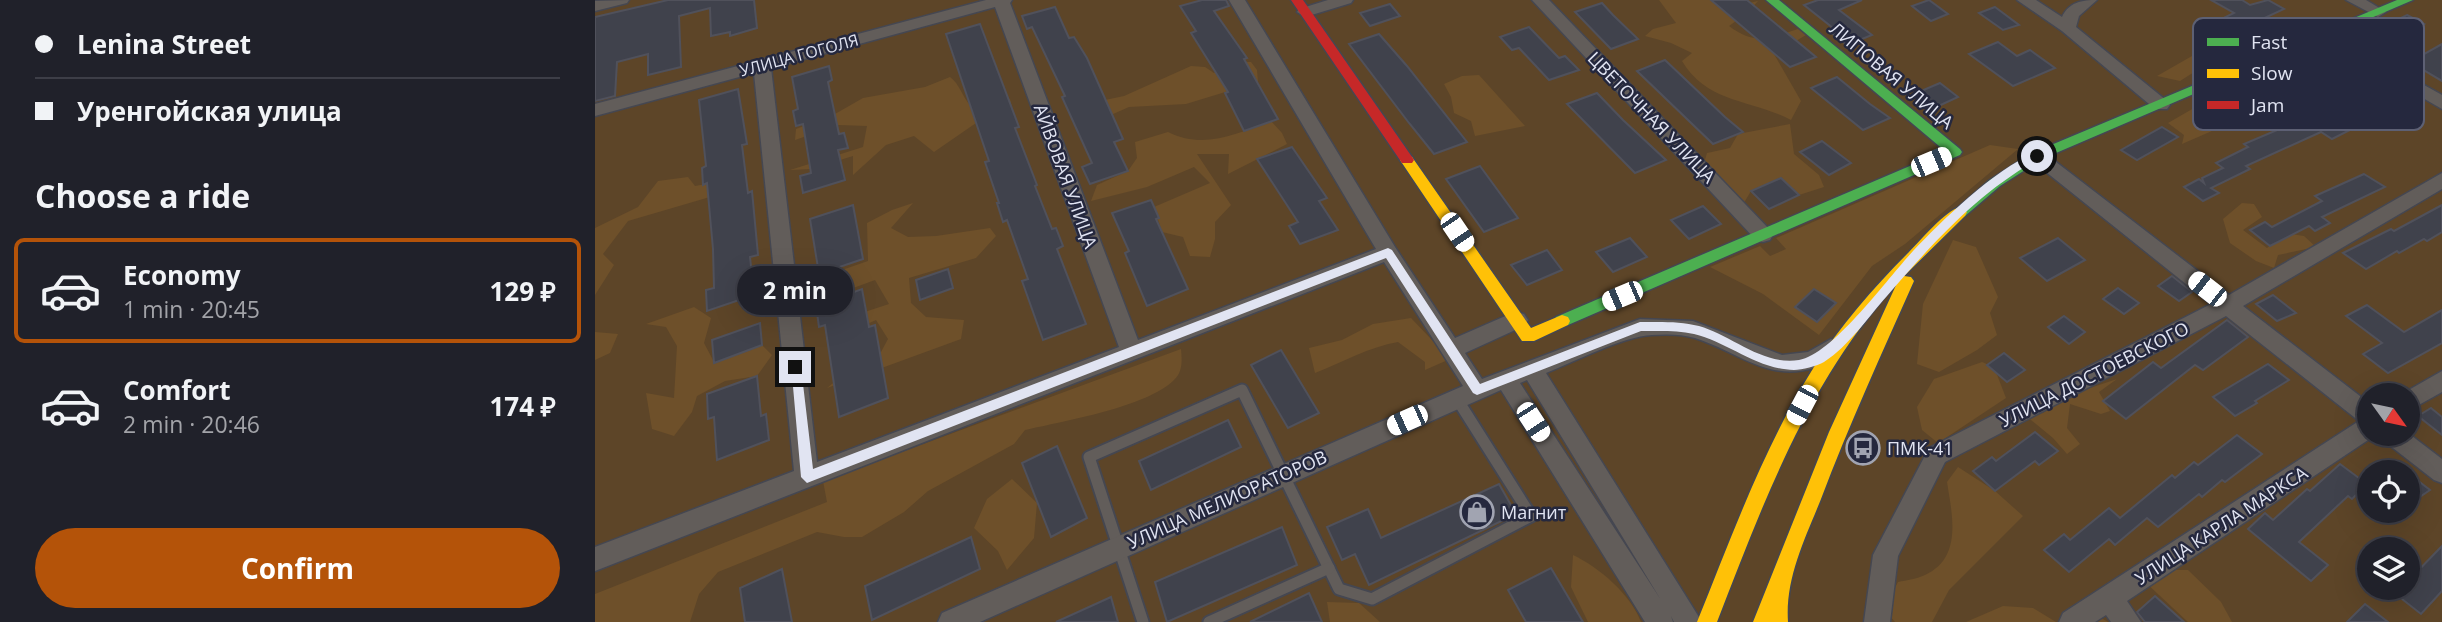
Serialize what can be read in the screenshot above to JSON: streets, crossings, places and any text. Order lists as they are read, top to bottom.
{
  "streets": {
    "street": [
      "УЛИЦА ГОГОЛЯ",
      "ЛИПОВАЯ УЛИЦА",
      "ЦВЕТОЧНАЯ УЛИЦА",
      "АЙВОВАЯ УЛИЦА",
      "УЛИЦА ДОСТОЕВСКОГО",
      "УЛИЦА МЕЛИОРАТОРОВ",
      "УЛИЦА КАРЛА МАРКСА"
    ]
  },
  "crossings": [
    ["УЛИЦА ГОГОЛЯ", "АЙВОВАЯ УЛИЦА"],
    ["ЛИПОВАЯ УЛИЦА", "ЦВЕТОЧНАЯ УЛИЦА"]
  ],
  "places": {
    "bus stop": ["ПМК-41"],
    "shop": ["Магнит"]
  },
  "legend": ["Fast", "Slow", "Jam"],
  "north": "bottom right",
  "page": {
    "banner": ["Lenina Street", "Уренгойская улица"],
    "heading": "Choose a ride",
    "list": [
      {
        "name": "Economy",
        "note": "1 min · 20:45",
        "value": "129 ₽"
      },
      {
        "name": "Comfort",
        "note": "2 min · 20:46",
        "value": "174 ₽"
      }
    ],
    "bubble": "2 min",
    "buttons": "Confirm"
  }
}
